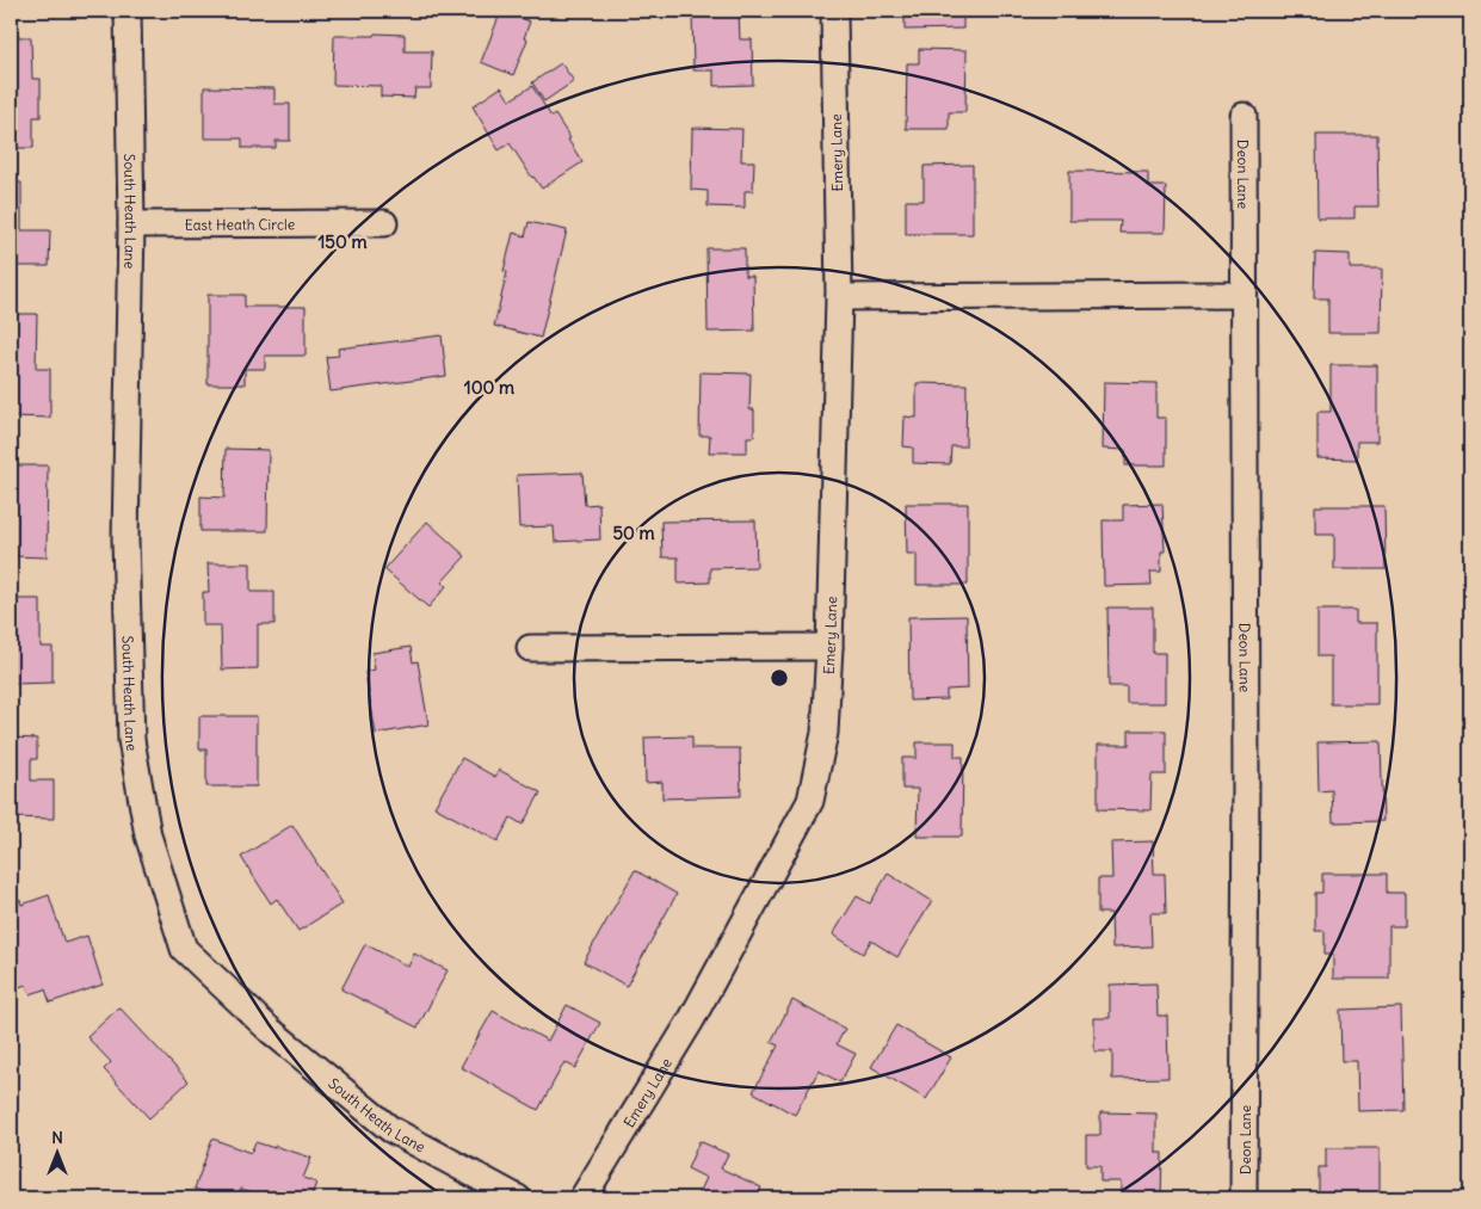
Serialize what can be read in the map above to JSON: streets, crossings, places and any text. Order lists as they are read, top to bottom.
{
  "streets": {
    "street": [
      "Emery Lane",
      "Deon Lane",
      "South Heath Lane",
      "East Heath Circle"
    ]
  },
  "crossings": [
    ["South Heath Lane", "East Heath Circle"]
  ],
  "north": "top",
  "rings": ["150 m", "100 m", "50 m"]
}
